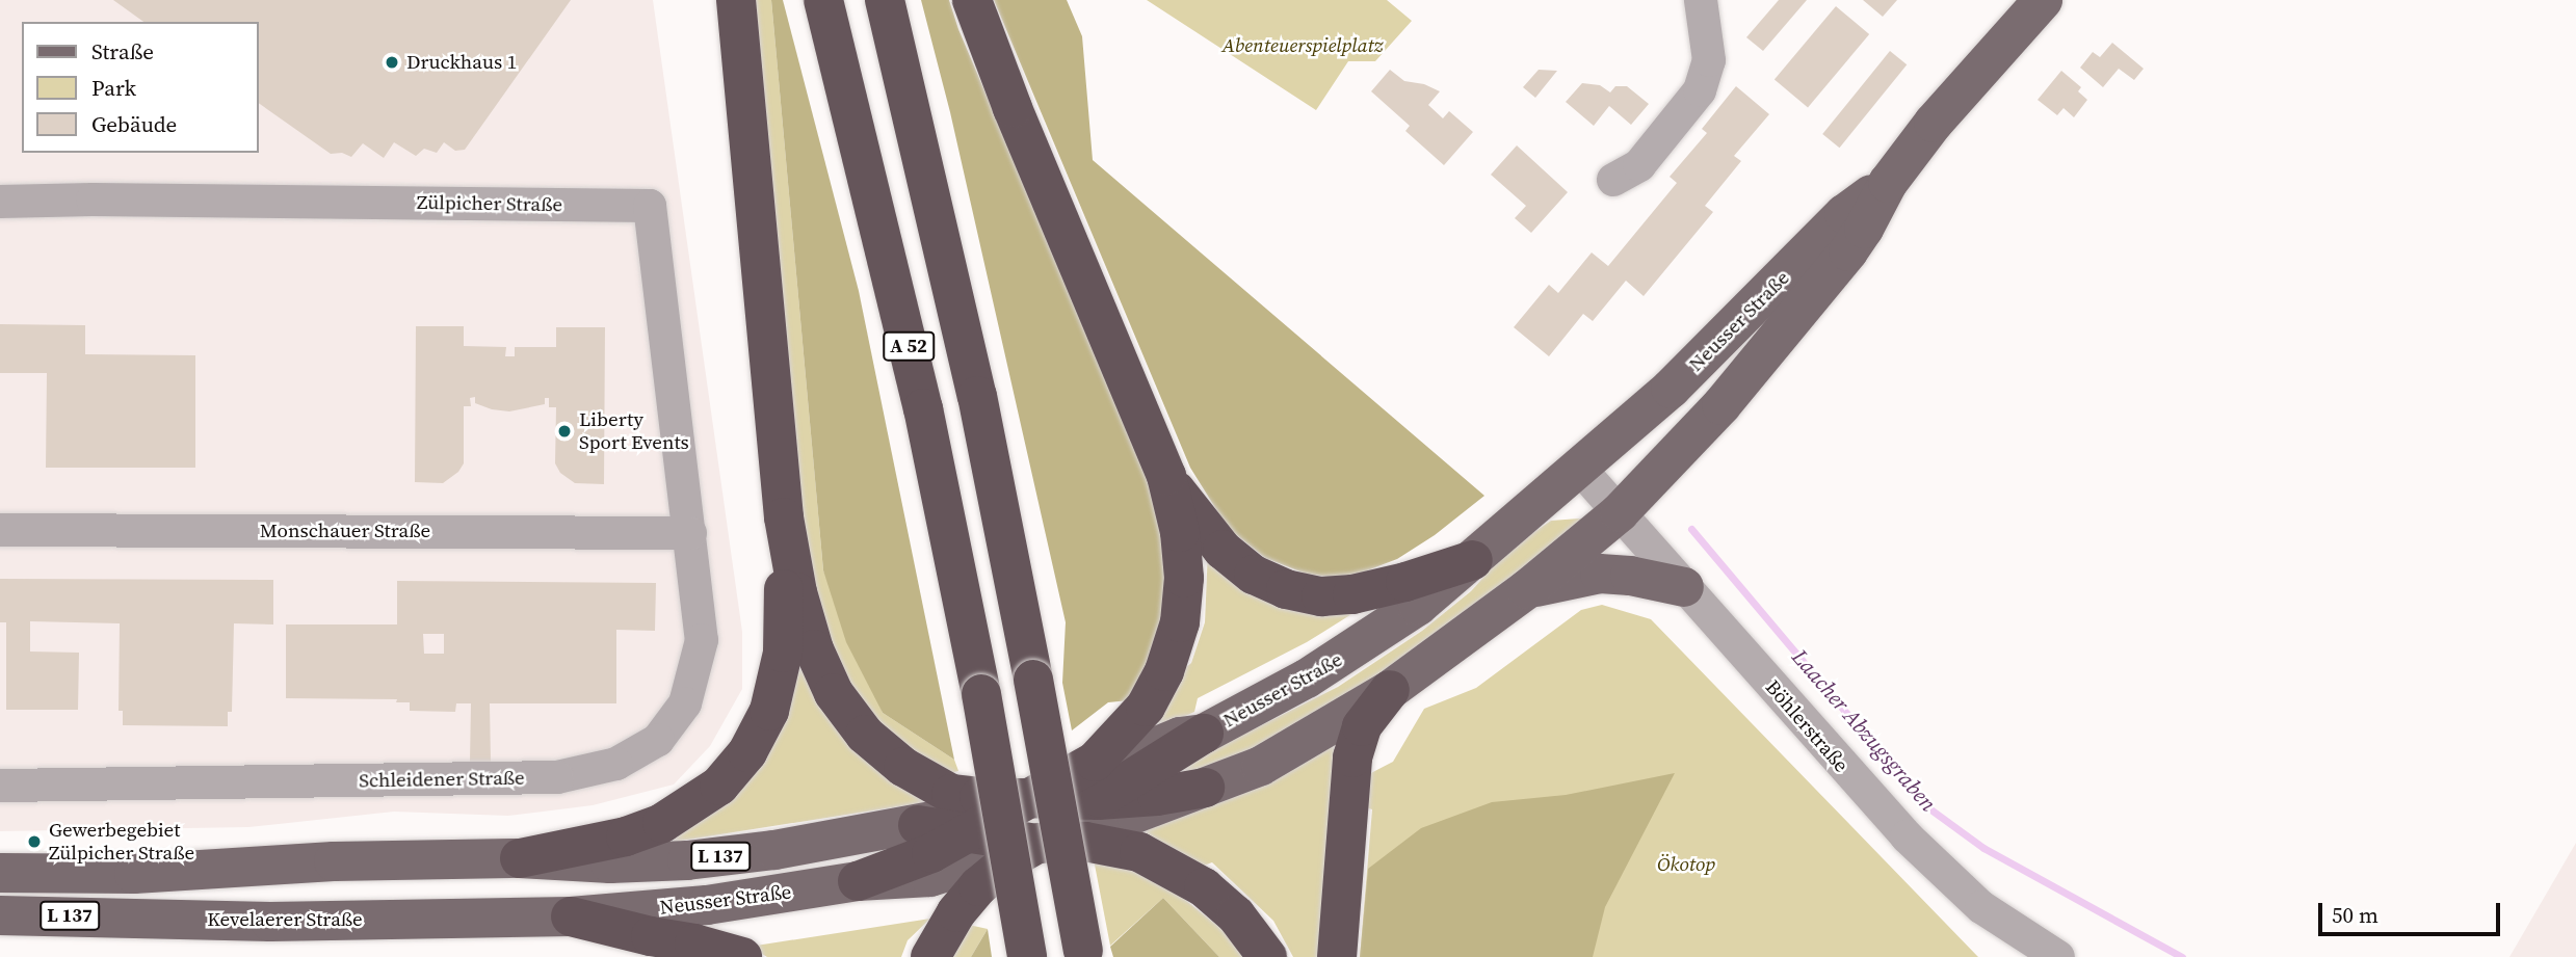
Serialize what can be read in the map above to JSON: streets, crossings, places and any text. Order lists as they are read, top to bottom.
{
  "streets": {
    "highway": ["A 52"],
    "main road": ["Neusser Straße", "L 137", "Kevelaerer Straße"],
    "street": [
      "Zülpicher Straße",
      "Monschauer Straße",
      "Böhlerstraße",
      "Schleidener Straße"
    ]
  },
  "crossings": [
    ["Zülpicher Straße", "Monschauer Straße"],
    ["Zülpicher Straße", "Schleidener Straße"],
    ["Neusser Straße", "Böhlerstraße"],
    ["Neusser Straße", "L 137"],
    ["Neusser Straße", "Kevelaerer Straße"],
    ["Monschauer Straße", "Schleidener Straße"]
  ],
  "water": ["Laacher Abzugsgraben"],
  "parks": ["Abenteuerspielplatz", "Ökotop"],
  "places": ["Druckhaus 1", "Liberty Sport Events", "Gewerbegebiet Zülpicher Straße"],
  "legend": ["Straße", "Park", "Gebäude"],
  "scale_bar": "50 m"
}
